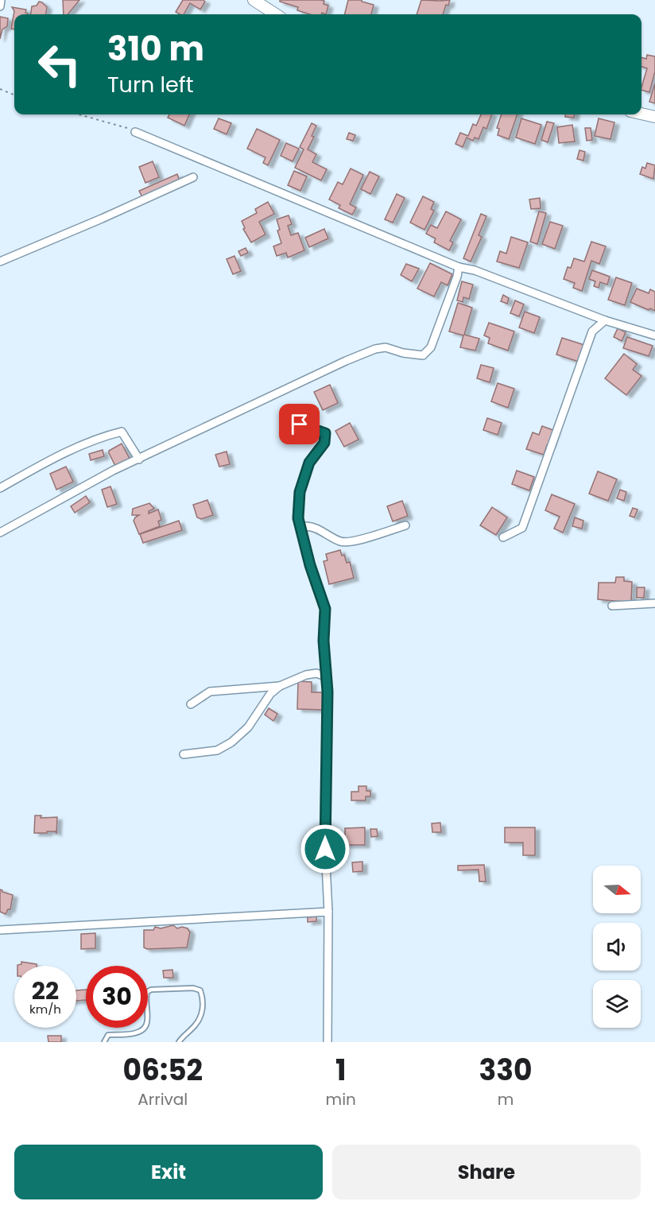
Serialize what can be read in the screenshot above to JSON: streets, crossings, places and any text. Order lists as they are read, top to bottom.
{
  "north": "right",
  "page": {
    "turn": ["310 m", "Turn left"],
    "speed": "22 km/h",
    "limit": "30",
    "eta": [
      "06:52",
      "Arrival",
      "1",
      "min",
      "330",
      "m"
    ],
    "buttons": ["Exit", "Share"]
  }
}
